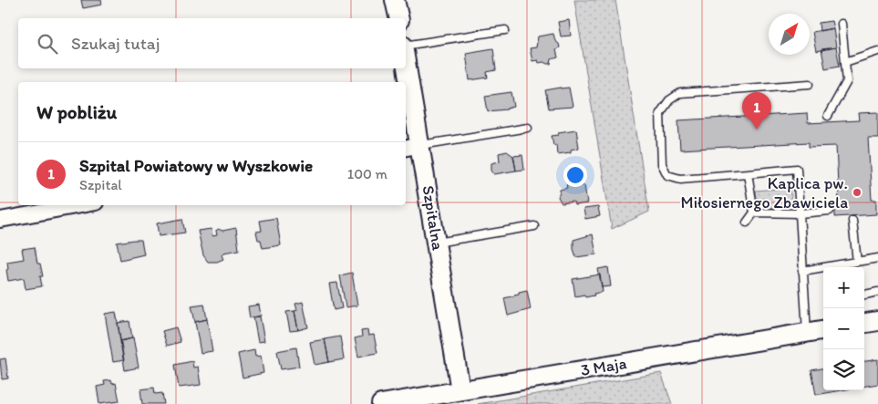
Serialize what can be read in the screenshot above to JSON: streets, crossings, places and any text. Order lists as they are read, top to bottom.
{
  "streets": {
    "street": ["Szpitalna", "3 Maja"]
  },
  "crossings": [
    ["Szpitalna", "3 Maja"]
  ],
  "places": ["Kaplica pw. Miłosiernego Zbawiciela"],
  "north": "top right",
  "page": {
    "search": "Szukaj tutaj",
    "heading": "W pobliżu",
    "pins": "1",
    "list": [
      {
        "mark": "1",
        "name": "Szpital Powiatowy w Wyszkowie",
        "note": "Szpital",
        "value": "100 m"
      }
    ],
    "map_buttons": ["+", "−"]
  }
}
